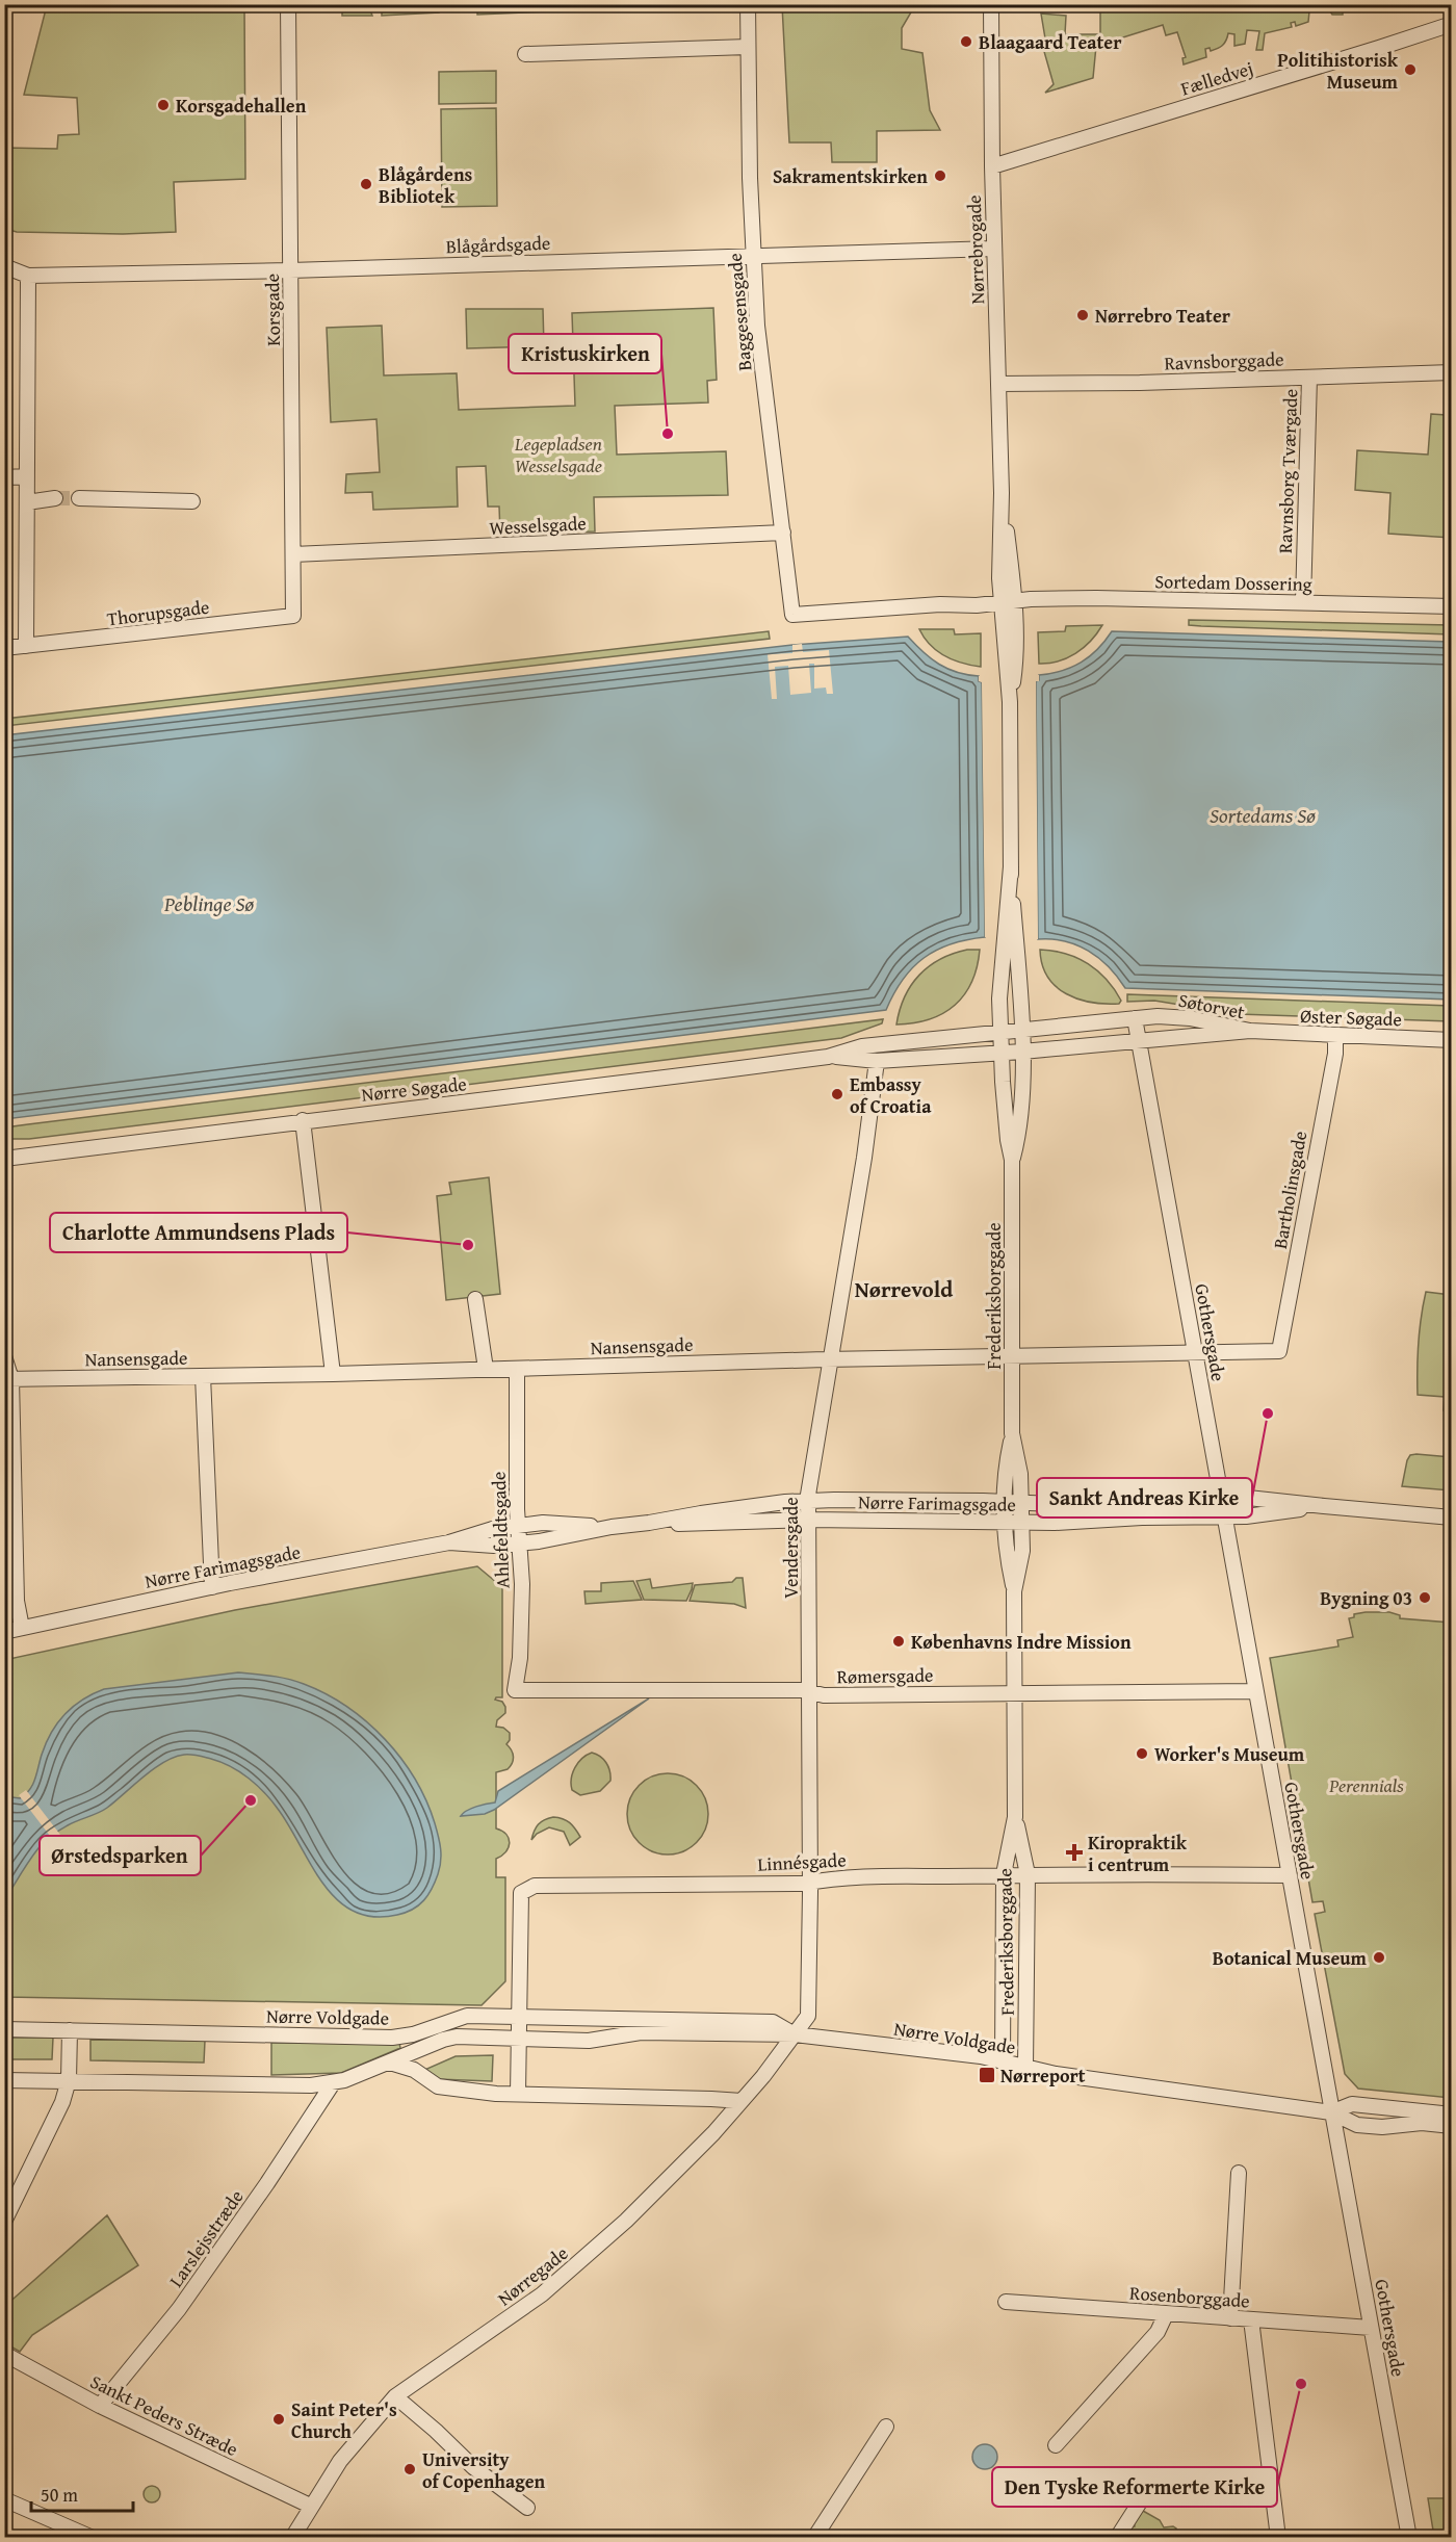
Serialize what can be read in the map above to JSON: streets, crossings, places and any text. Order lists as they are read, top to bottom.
{
  "streets": {
    "street": [
      "Fælledvej",
      "Blågårdsgade",
      "Nørrebrogade",
      "Korsgade",
      "Baggesensgade",
      "Ravnsborggade",
      "Ravnsborg Tværgade",
      "Wesselsgade",
      "Sortedam Dossering",
      "Thorupsgade",
      "Søtorvet",
      "Øster Søgade",
      "Nørre Søgade",
      "Bartholinsgade",
      "Frederiksborggade",
      "Gothersgade",
      "Nansensgade",
      "Nørre Farimagsgade",
      "Ahlefeldtsgade",
      "Vendersgade",
      "Rømersgade",
      "Linnésgade",
      "Nørre Voldgade",
      "Larslejsstræde",
      "Nørregade",
      "Rosenborggade",
      "Sankt Peders Stræde"
    ]
  },
  "crossings": [
    ["Fælledvej", "Nørrebrogade"],
    ["Blågårdsgade", "Nørrebrogade"],
    ["Blågårdsgade", "Korsgade"],
    ["Blågårdsgade", "Baggesensgade"],
    ["Nørrebrogade", "Ravnsborggade"],
    ["Nørrebrogade", "Sortedam Dossering"],
    ["Nørrebrogade", "Frederiksborggade"],
    ["Korsgade", "Wesselsgade"],
    ["Korsgade", "Thorupsgade"],
    ["Baggesensgade", "Wesselsgade"],
    ["Baggesensgade", "Sortedam Dossering"],
    ["Ravnsborggade", "Ravnsborg Tværgade"],
    ["Ravnsborg Tværgade", "Sortedam Dossering"],
    ["Søtorvet", "Øster Søgade"],
    ["Søtorvet", "Nørre Søgade"],
    ["Søtorvet", "Frederiksborggade"],
    ["Søtorvet", "Gothersgade"],
    ["Søtorvet", "Vendersgade"],
    ["Øster Søgade", "Bartholinsgade"],
    ["Bartholinsgade", "Nansensgade"],
    ["Frederiksborggade", "Nansensgade"],
    ["Frederiksborggade", "Nørre Farimagsgade"],
    ["Frederiksborggade", "Rømersgade"],
    ["Frederiksborggade", "Linnésgade"],
    ["Frederiksborggade", "Nørre Voldgade"],
    ["Gothersgade", "Nansensgade"],
    ["Gothersgade", "Nørre Farimagsgade"],
    ["Gothersgade", "Rømersgade"],
    ["Gothersgade", "Linnésgade"],
    ["Gothersgade", "Nørre Voldgade"],
    ["Gothersgade", "Rosenborggade"],
    ["Nansensgade", "Ahlefeldtsgade"],
    ["Nansensgade", "Vendersgade"],
    ["Nørre Farimagsgade", "Ahlefeldtsgade"],
    ["Nørre Farimagsgade", "Vendersgade"],
    ["Ahlefeldtsgade", "Rømersgade"],
    ["Vendersgade", "Rømersgade"],
    ["Vendersgade", "Linnésgade"],
    ["Vendersgade", "Nørre Voldgade"],
    ["Vendersgade", "Nørregade"],
    ["Linnésgade", "Nørre Voldgade"],
    ["Nørre Voldgade", "Larslejsstræde"],
    ["Nørre Voldgade", "Nørregade"],
    ["Larslejsstræde", "Sankt Peders Stræde"],
    ["Nørregade", "Sankt Peders Stræde"]
  ],
  "districts": ["Nørrevold"],
  "water": ["Sortedams Sø", "Peblinge Sø"],
  "parks": ["Legepladsen Wesselsgade", "Perennials"],
  "places": {
    "other": [
      "Blaagaard Teater",
      "Politihistorisk Museum",
      "Korsgadehallen",
      "Sakramentskirken",
      "Blågårdens Bibliotek",
      "Nørrebro Teater",
      "Kristuskirken",
      "Embassy of Croatia",
      "Charlotte Ammundsens Plads",
      "Sankt Andreas Kirke",
      "Bygning 03",
      "Københavns Indre Mission",
      "Worker's Museum",
      "Ørstedsparken",
      "Botanical Museum",
      "Den Tyske Reformerte Kirke",
      "Saint Peter's Church",
      "University of Copenhagen"
    ],
    "health": ["Kiropraktik i centrum"],
    "transit": ["Nørreport"]
  },
  "scale_bar": "50 m"
}
